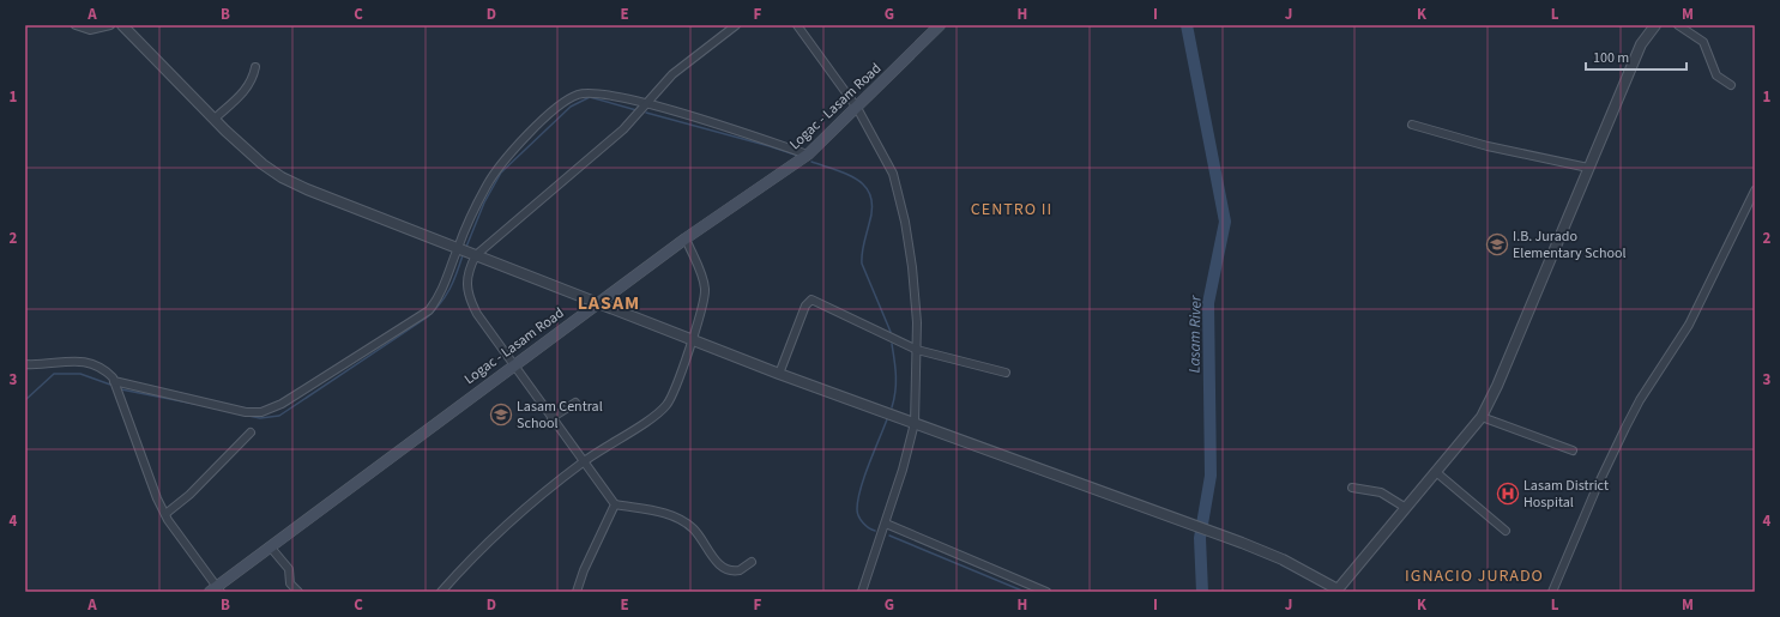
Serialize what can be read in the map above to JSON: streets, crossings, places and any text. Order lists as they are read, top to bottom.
{
  "streets": {
    "main road": ["Logac - Lasam Road"]
  },
  "districts": ["CENTRO II", "LASAM", "IGNACIO JURADO"],
  "water": ["Lasam River"],
  "places": {
    "school or university": ["I.B. Jurado Elementary School", "Lasam Central School"],
    "hospital": ["Lasam District Hospital"]
  },
  "scale_bar": "100 m",
  "grid": {
    "columns": [
      "A",
      "B",
      "C",
      "D",
      "E",
      "F",
      "G",
      "H",
      "I",
      "J",
      "K",
      "L",
      "M"
    ],
    "rows": [
      "1",
      "2",
      "3",
      "4"
    ]
  }
}
